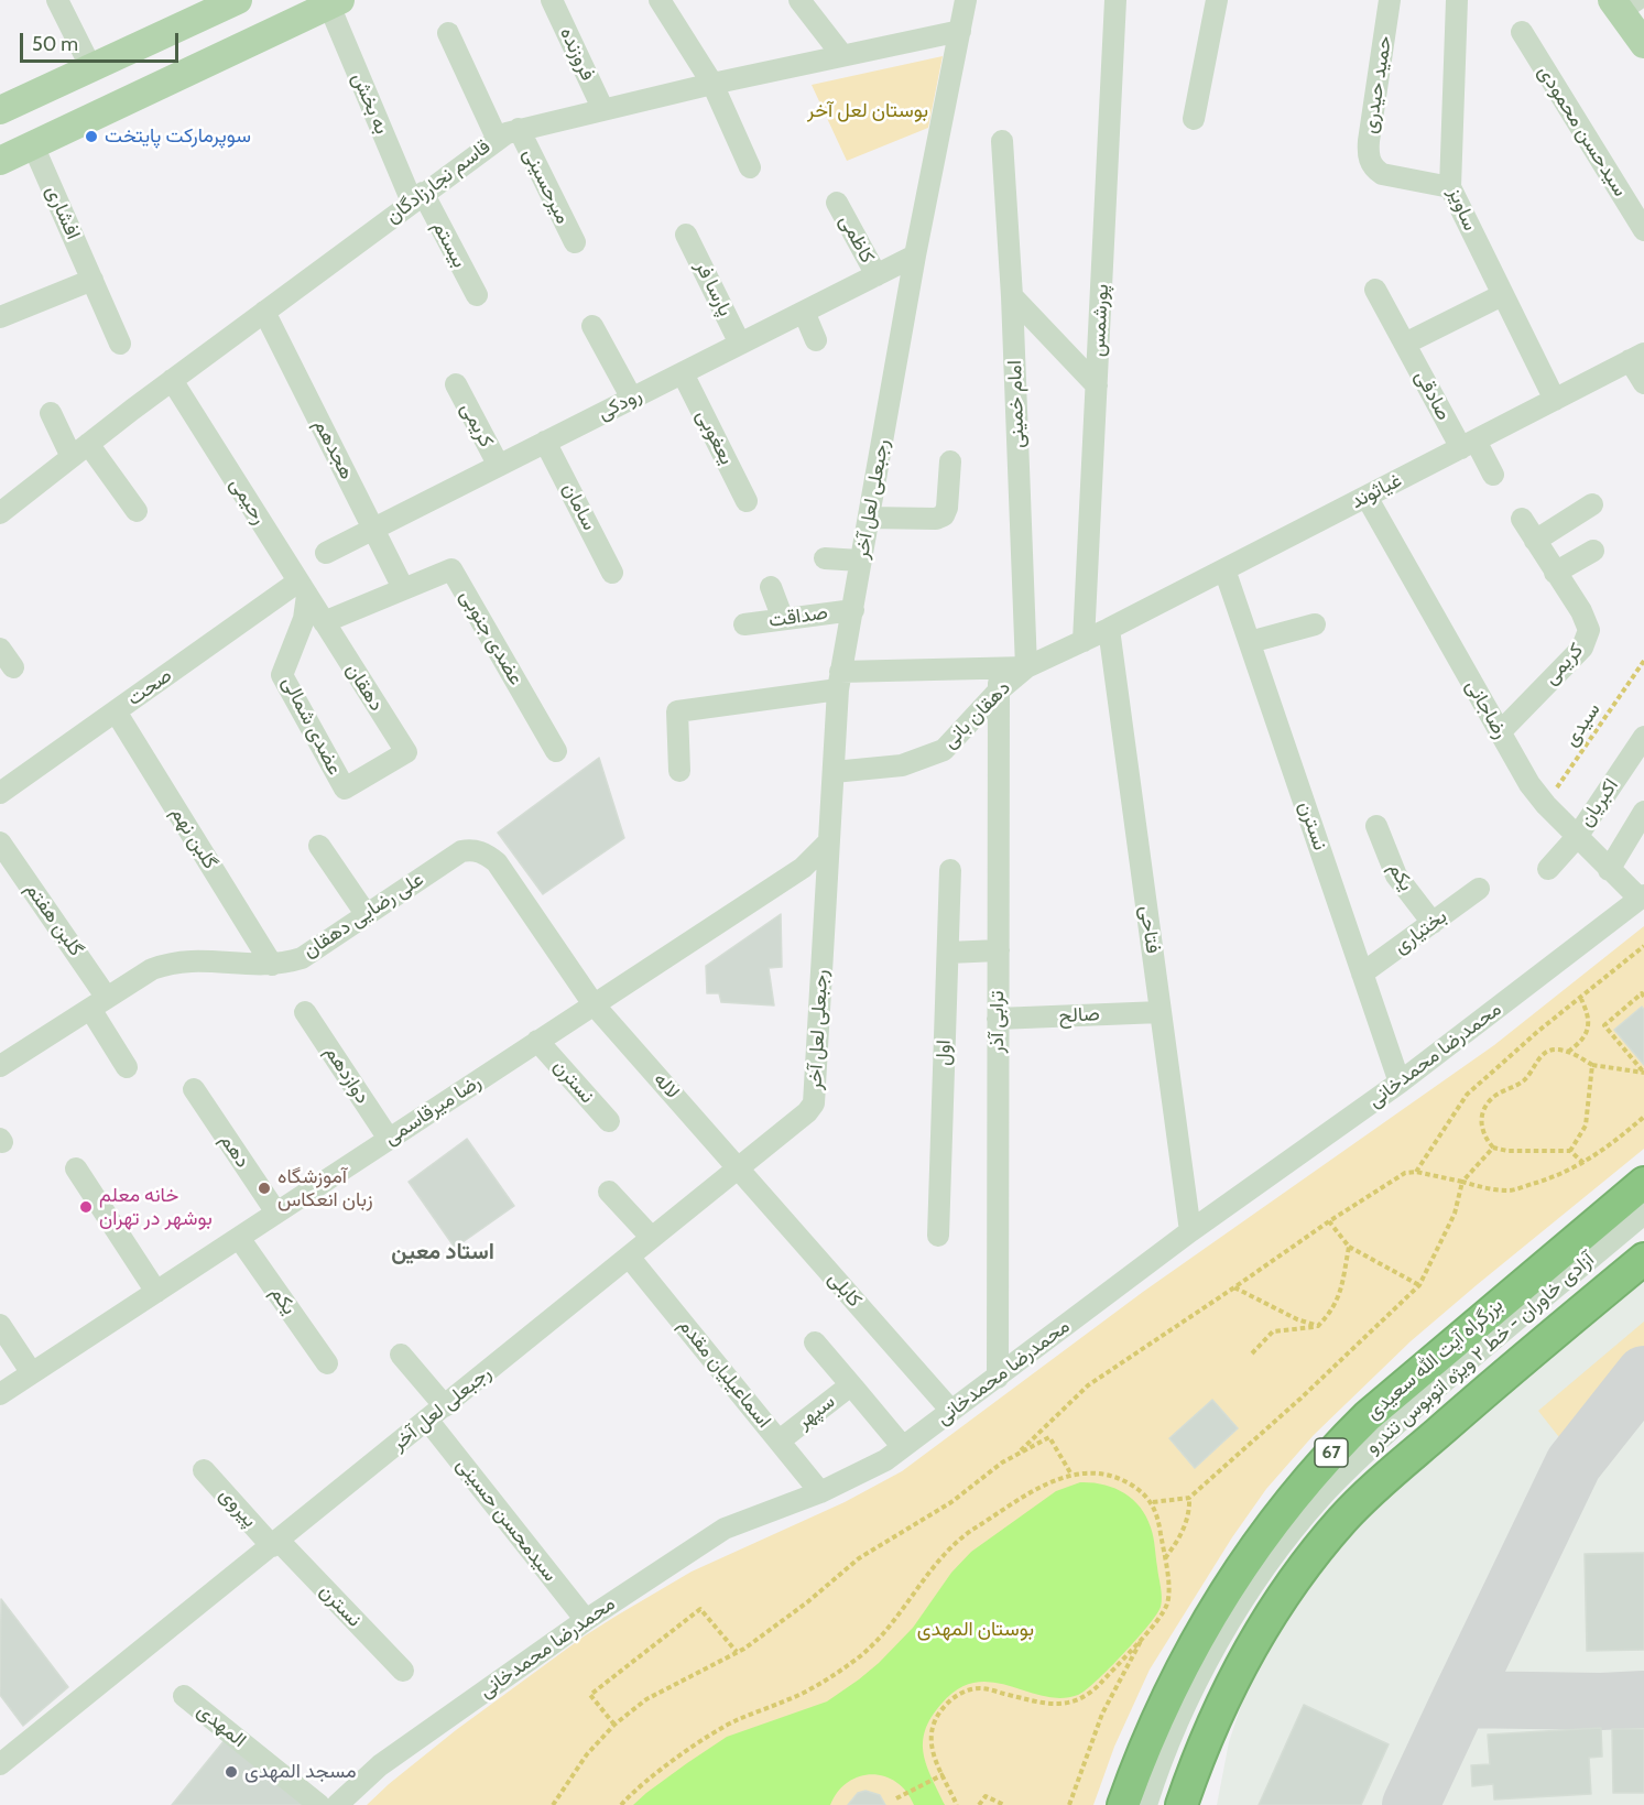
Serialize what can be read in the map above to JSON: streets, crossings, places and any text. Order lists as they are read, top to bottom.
{
  "streets": {
    "highway": ["بزرگراه آیت الله سعیدی", "67"],
    "street": [
      "فروزنده",
      "حمید حیدری",
      "به بخش",
      "سیدحسن محمودی",
      "قاسم نجارزادگان",
      "میرحسینی",
      "ساویز",
      "افشاری",
      "کاظمی",
      "بیستم",
      "پارسا فر",
      "پورشمس",
      "صادقی",
      "رودکی",
      "امام خمینی",
      "کریمی",
      "یعغوبی",
      "هجدهم",
      "غیاثوند",
      "رجبعلی لعل آخر",
      "رحیمی",
      "سامان",
      "صداقت",
      "عضدی جنوبی",
      "صحت",
      "دهقان",
      "رضاجانی",
      "دهقان بانی",
      "عضدی شمالی",
      "اکبریان",
      "نسترن",
      "گلبن نهم",
      "یکم",
      "علی رضایی دهقان",
      "گلبن هفتم",
      "فتاحی",
      "بختیاری",
      "صالح",
      "ترابی آذر",
      "اول",
      "محمدرضا محمدخانی",
      "دوازدهم",
      "لاله",
      "رضا میرقاسمی",
      "دهم",
      "کابلی",
      "آزادی خاوران - خط ۲ ویژه اتوبوس تندرو",
      "اسماعیلیان مقدم",
      "سپهر",
      "پیروی",
      "سیدمحسن حسینی",
      "المهدی"
    ],
    "path": ["سیدی"]
  },
  "crossings": [
    ["فروزنده", "قاسم نجارزادگان"],
    ["حمید حیدری", "ساویز"],
    ["به بخش", "قاسم نجارزادگان"],
    ["به بخش", "بیستم"],
    ["قاسم نجارزادگان", "میرحسینی"],
    ["قاسم نجارزادگان", "بیستم"],
    ["قاسم نجارزادگان", "هجدهم"],
    ["قاسم نجارزادگان", "رجبعلی لعل آخر"],
    ["قاسم نجارزادگان", "رحیمی"],
    ["ساویز", "غیاثوند"],
    ["کاظمی", "رودکی"],
    ["پارسا فر", "رودکی"],
    ["پورشمس", "دهقان بانی"],
    ["صادقی", "غیاثوند"],
    ["رودکی", "کریمی"],
    ["رودکی", "یعغوبی"],
    ["رودکی", "هجدهم"],
    ["رودکی", "رجبعلی لعل آخر"],
    ["رودکی", "سامان"],
    ["امام خمینی", "دهقان بانی"],
    ["کریمی", "رضاجانی"],
    ["هجدهم", "عضدی جنوبی"],
    ["غیاثوند", "رضاجانی"],
    ["غیاثوند", "دهقان بانی"],
    ["غیاثوند", "نسترن"],
    ["غیاثوند", "فتاحی"],
    ["رجبعلی لعل آخر", "صداقت"],
    ["رجبعلی لعل آخر", "دهقان بانی"],
    ["رجبعلی لعل آخر", "نسترن"],
    ["رجبعلی لعل آخر", "لاله"],
    ["رجبعلی لعل آخر", "رضا میرقاسمی"],
    ["رجبعلی لعل آخر", "کابلی"],
    ["رجبعلی لعل آخر", "اسماعیلیان مقدم"],
    ["رجبعلی لعل آخر", "پیروی"],
    ["رجبعلی لعل آخر", "سیدمحسن حسینی"],
    ["رحیمی", "صحت"],
    ["رحیمی", "دهقان"],
    ["رحیمی", "عضدی شمالی"],
    ["صحت", "عضدی شمالی"],
    ["صحت", "گلبن نهم"],
    ["دهقان", "عضدی شمالی"],
    ["رضاجانی", "سیدی"],
    ["رضاجانی", "اکبریان"],
    ["رضاجانی", "محمدرضا محمدخانی"],
    ["دهقان بانی", "فتاحی"],
    ["دهقان بانی", "ترابی آذر"],
    ["نسترن", "بختیاری"],
    ["نسترن", "محمدرضا محمدخانی"],
    ["نسترن", "رضا میرقاسمی"],
    ["نسترن", "پیروی"],
    ["گلبن نهم", "علی رضایی دهقان"],
    ["یکم", "بختیاری"],
    ["یکم", "رضا میرقاسمی"],
    ["علی رضایی دهقان", "گلبن هفتم"],
    ["علی رضایی دهقان", "لاله"],
    ["علی رضایی دهقان", "رضا میرقاسمی"],
    ["فتاحی", "صالح"],
    ["فتاحی", "محمدرضا محمدخانی"],
    ["صالح", "ترابی آذر"],
    ["ترابی آذر", "محمدرضا محمدخانی"],
    ["محمدرضا محمدخانی", "کابلی"],
    ["محمدرضا محمدخانی", "اسماعیلیان مقدم"],
    ["محمدرضا محمدخانی", "سپهر"],
    ["محمدرضا محمدخانی", "سیدمحسن حسینی"],
    ["دوازدهم", "رضا میرقاسمی"],
    ["لاله", "رضا میرقاسمی"],
    ["لاله", "کابلی"],
    ["رضا میرقاسمی", "دهم"],
    ["اسماعیلیان مقدم", "سپهر"]
  ],
  "districts": ["استاد معین"],
  "parks": ["بوستان لعل آخر", "بوستان المهدی"],
  "places": [
    "سوپرمارکت پایتخت",
    "آموزشگاه زبان انعکاس",
    "خانه معلم بوشهر در تهران",
    "مسجد المهدی"
  ],
  "scale_bar": "50 m"
}
